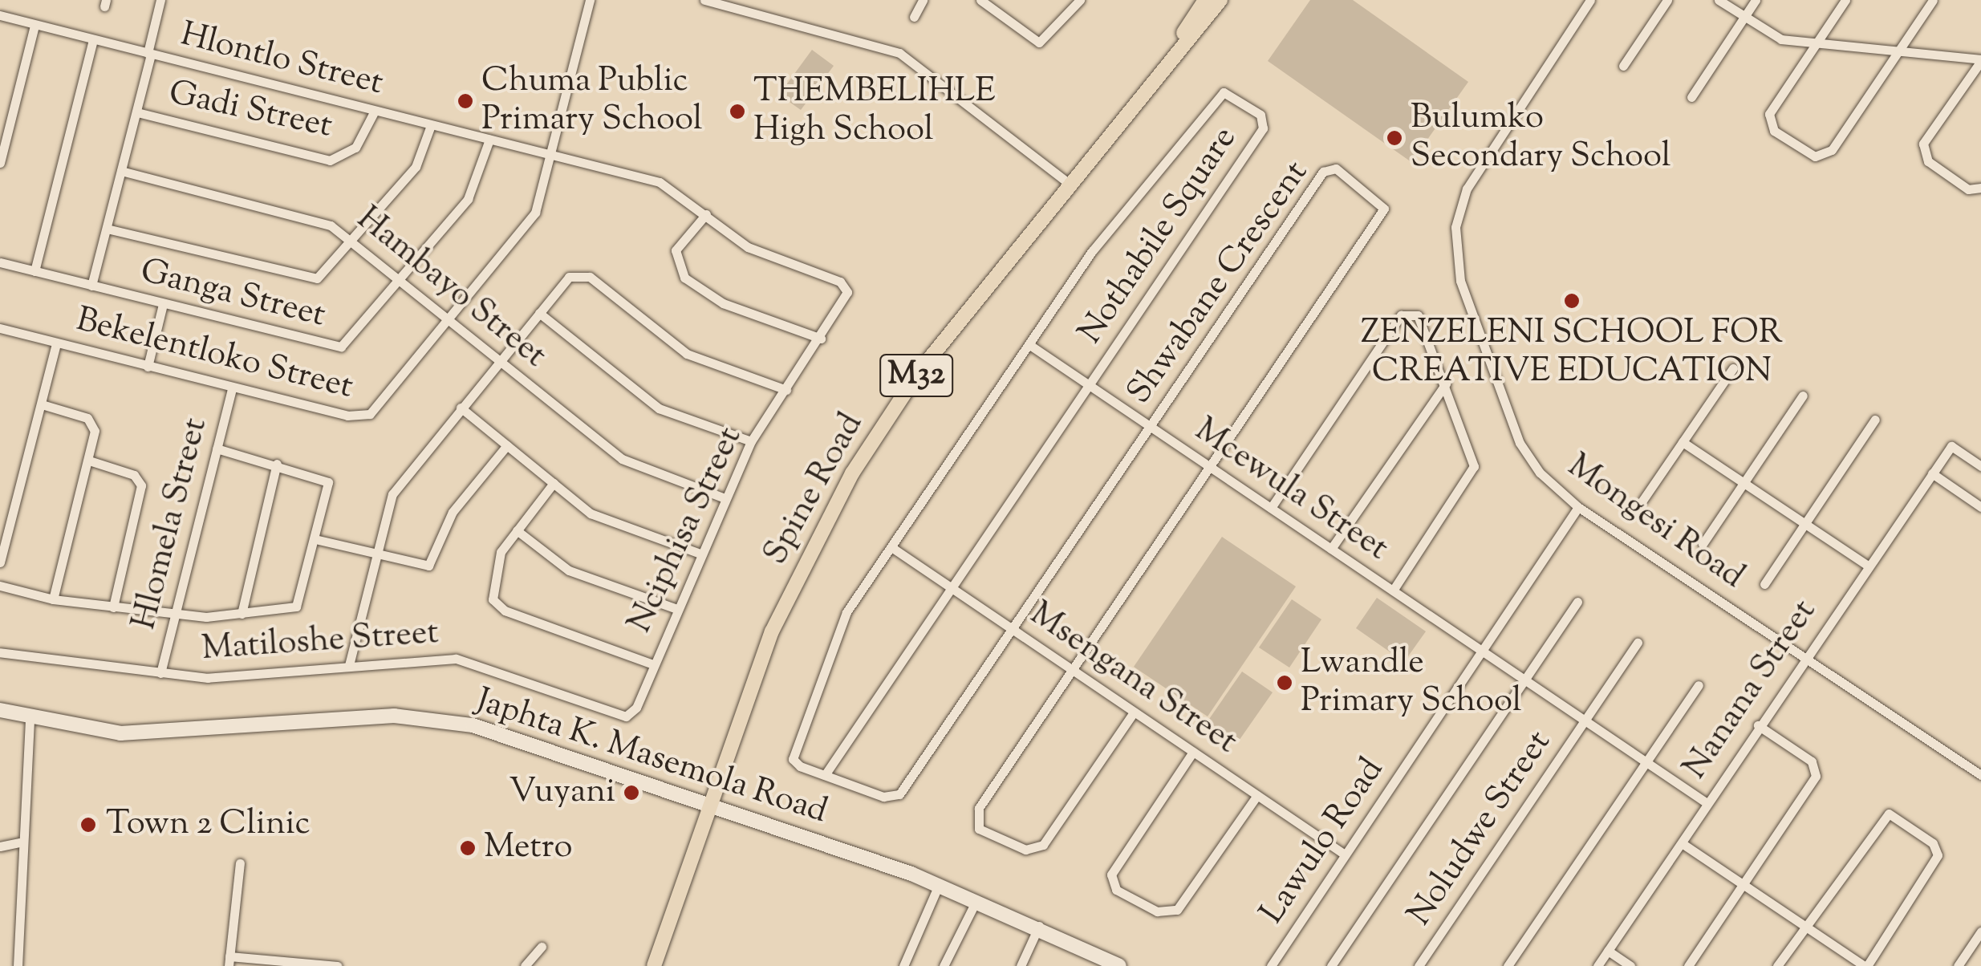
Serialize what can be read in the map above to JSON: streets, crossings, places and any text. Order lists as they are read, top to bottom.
{
  "streets": {
    "main road": ["M32", "Spine Road", "Japhta K. Masemola Road"],
    "street": [
      "Hlontlo Street",
      "Gadi Street",
      "Nothabile Square",
      "Shwabane Crescent",
      "Hambayo Street",
      "Ganga Street",
      "Bekelentloko Street",
      "Mcewula Street",
      "Mongesi Road",
      "Hlomela Street",
      "Nciphisa Street",
      "Matiloshe Street",
      "Msengana Street",
      "Nanana Street",
      "Noludwe Street",
      "Lawulo Road"
    ]
  },
  "crossings": [
    ["Hlontlo Street", "Gadi Street"],
    ["Hlontlo Street", "Ganga Street"],
    ["Hlontlo Street", "Bekelentloko Street"],
    ["Hlontlo Street", "Nciphisa Street"],
    ["Nothabile Square", "Shwabane Crescent"],
    ["Nothabile Square", "Mcewula Street"],
    ["Nothabile Square", "Msengana Street"],
    ["Shwabane Crescent", "Mcewula Street"],
    ["Shwabane Crescent", "Msengana Street"],
    ["Hambayo Street", "Ganga Street"],
    ["Hambayo Street", "Bekelentloko Street"],
    ["Hambayo Street", "Nciphisa Street"],
    ["Bekelentloko Street", "Hlomela Street"],
    ["Bekelentloko Street", "Nciphisa Street"],
    ["Spine Road", "Japhta K. Masemola Road"],
    ["Mcewula Street", "Nanana Street"],
    ["Mcewula Street", "Noludwe Street"],
    ["Mcewula Street", "Lawulo Road"],
    ["Mongesi Road", "Nanana Street"],
    ["Mongesi Road", "Lawulo Road"],
    ["Hlomela Street", "Matiloshe Street"],
    ["Nciphisa Street", "Matiloshe Street"],
    ["Msengana Street", "Lawulo Road"]
  ],
  "places": [
    "Chuma Public Primary School",
    "THEMBELIHLE High School",
    "Bulumko Secondary School",
    "ZENZELENI SCHOOL FOR CREATIVE EDUCATION",
    "Lwandle Primary School",
    "Vuyani",
    "Town 2 Clinic",
    "Metro"
  ]
}
